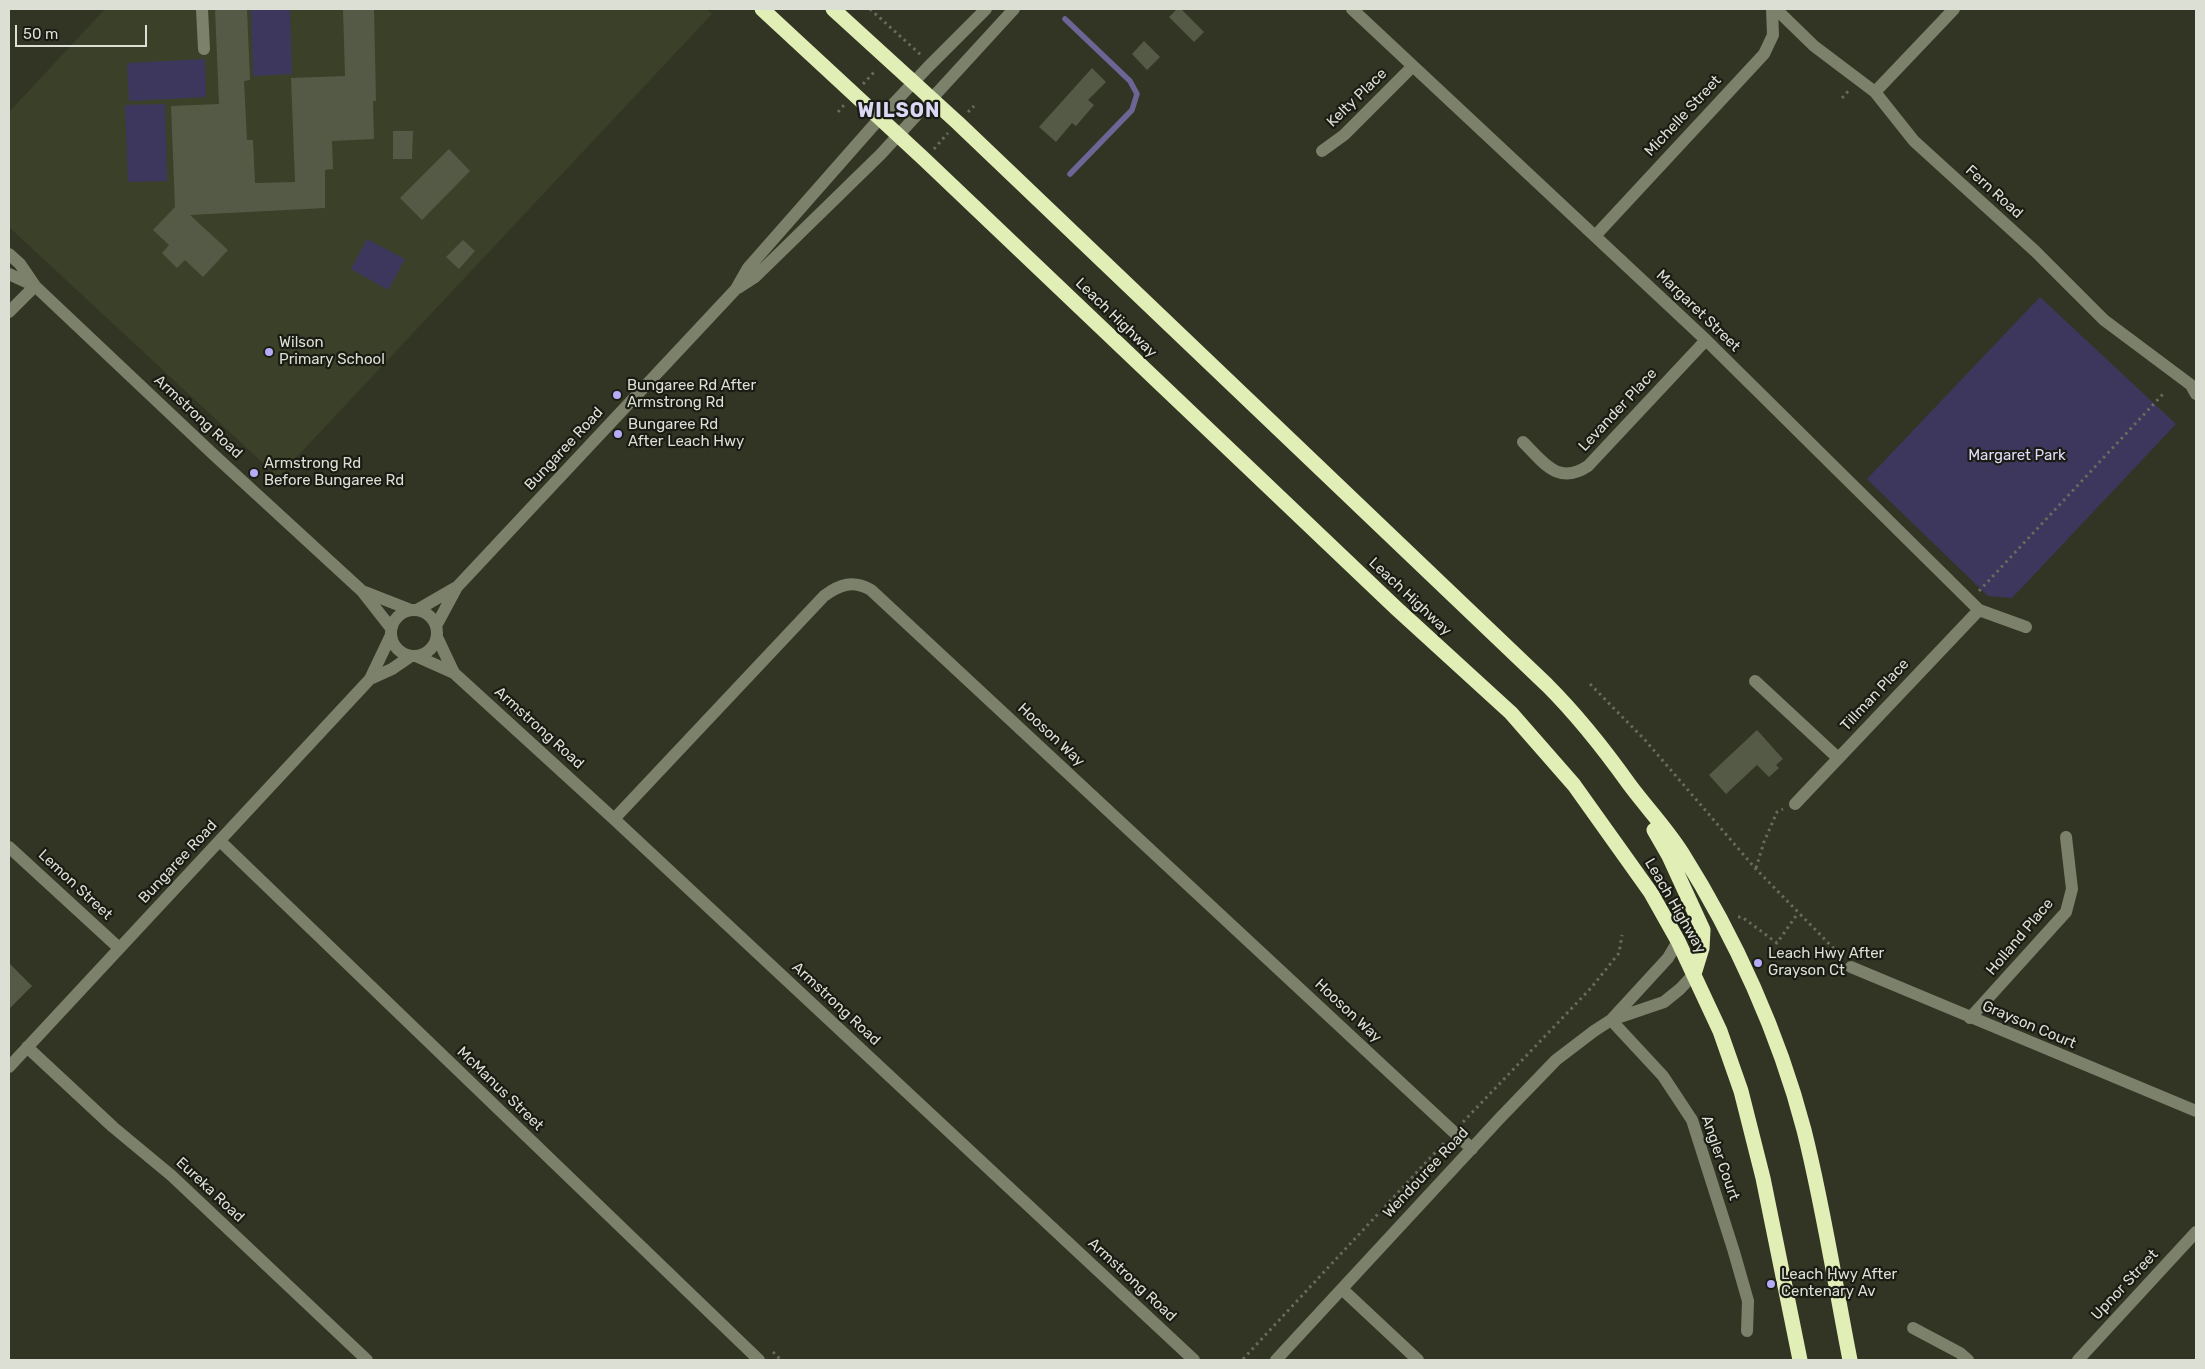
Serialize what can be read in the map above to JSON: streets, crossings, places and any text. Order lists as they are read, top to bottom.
{
  "streets": {
    "highway": ["Leach Highway"],
    "street": [
      "Kelty Place",
      "Michelle Street",
      "Fern Road",
      "Margaret Street",
      "Levander Place",
      "Armstrong Road",
      "Bungaree Road",
      "Tillman Place",
      "Hooson Way",
      "Lemon Street",
      "Holland Place",
      "Grayson Court",
      "McManus Street",
      "Angler Court",
      "Wendouree Road",
      "Eureka Road",
      "Upnor Street"
    ]
  },
  "crossings": [
    ["Kelty Place", "Margaret Street"],
    ["Michelle Street", "Fern Road"],
    ["Michelle Street", "Margaret Street"],
    ["Margaret Street", "Levander Place"],
    ["Margaret Street", "Tillman Place"],
    ["Leach Highway", "Bungaree Road"],
    ["Leach Highway", "Wendouree Road"],
    ["Armstrong Road", "Bungaree Road"],
    ["Armstrong Road", "Hooson Way"],
    ["Bungaree Road", "Lemon Street"],
    ["Bungaree Road", "McManus Street"],
    ["Bungaree Road", "Eureka Road"],
    ["Hooson Way", "Wendouree Road"],
    ["Holland Place", "Grayson Court"],
    ["Angler Court", "Wendouree Road"]
  ],
  "districts": ["WILSON"],
  "parks": ["Margaret Park"],
  "places": [
    "Wilson Primary School",
    "Bungaree Rd After Armstrong Rd",
    "Bungaree Rd After Leach Hwy",
    "Armstrong Rd Before Bungaree Rd",
    "Leach Hwy After Grayson Ct",
    "Leach Hwy After Centenary Av"
  ],
  "scale_bar": "50 m"
}
